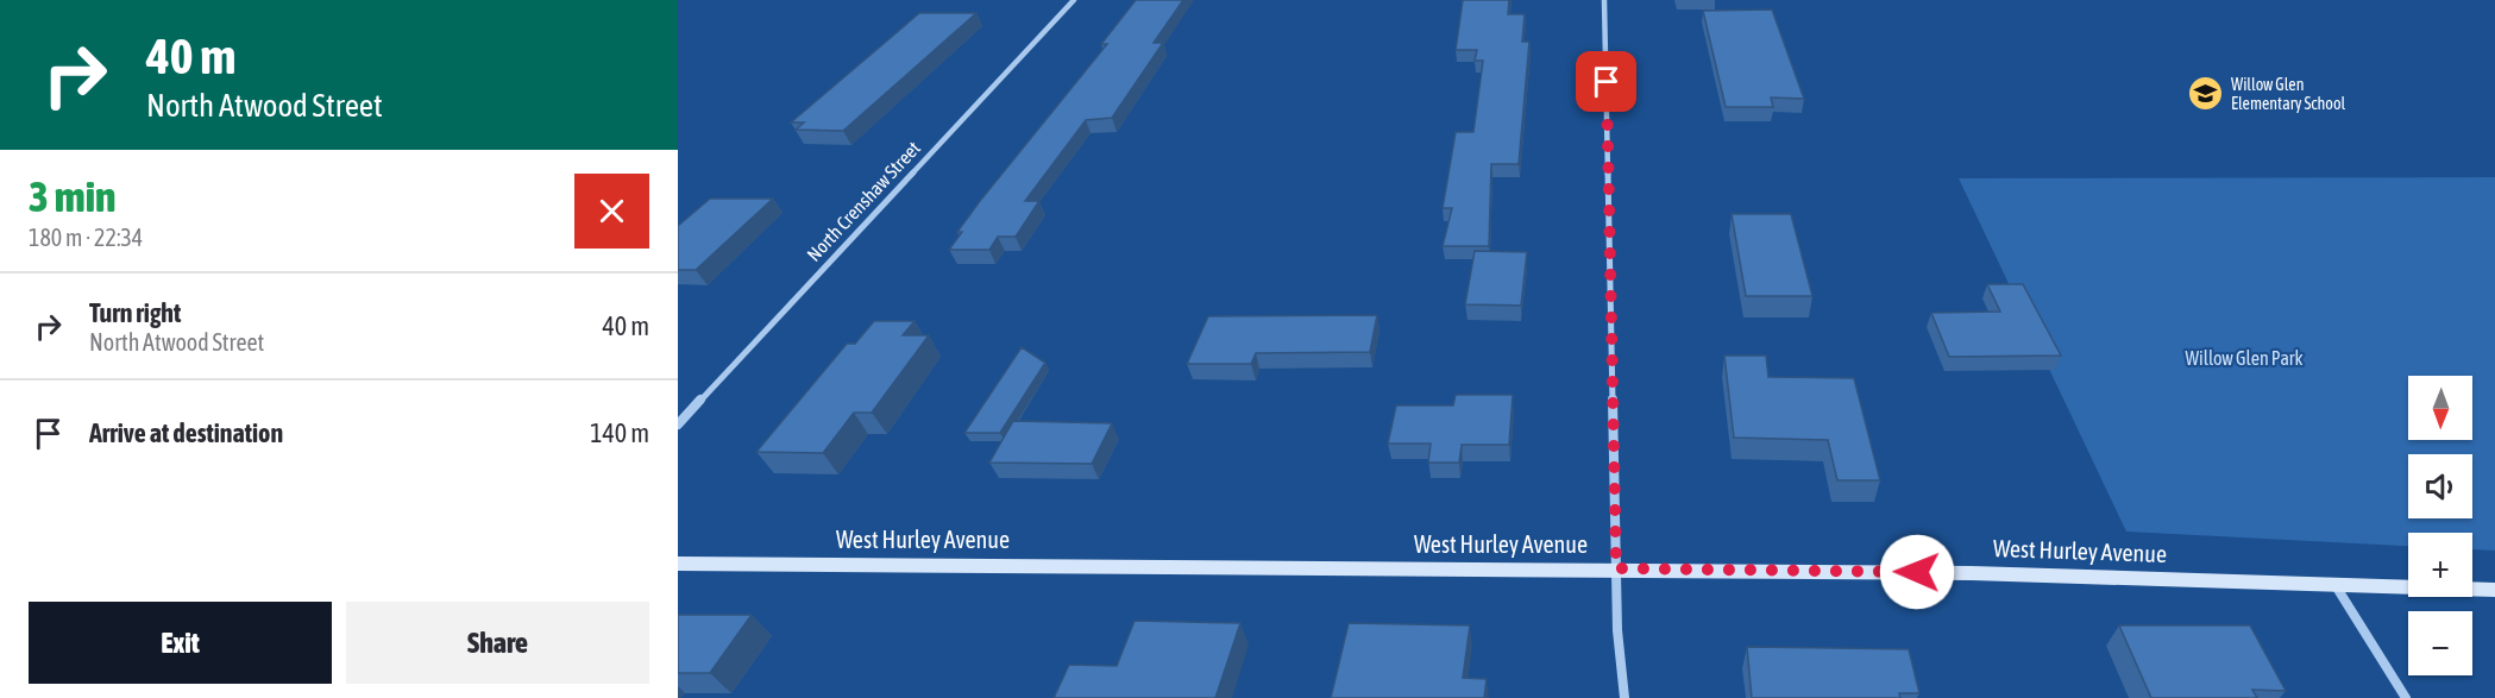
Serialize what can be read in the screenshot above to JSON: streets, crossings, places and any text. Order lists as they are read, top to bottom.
{
  "streets": {
    "street": ["North Crenshaw Street", "West Hurley Avenue"]
  },
  "parks": ["Willow Glen Park"],
  "places": {
    "school or university": ["Willow Glen Elementary School"]
  },
  "north": "bottom",
  "page": {
    "turn": ["40 m", "North Atwood Street"],
    "heading": ["3 min", "180 m · 22:34"],
    "list": [
      {
        "name": "Turn right",
        "note": "North Atwood Street",
        "value": "40 m"
      },
      {
        "name": "Arrive at destination",
        "value": "140 m"
      }
    ],
    "map_buttons": ["+", "−"],
    "buttons": ["Exit", "Share"]
  }
}
